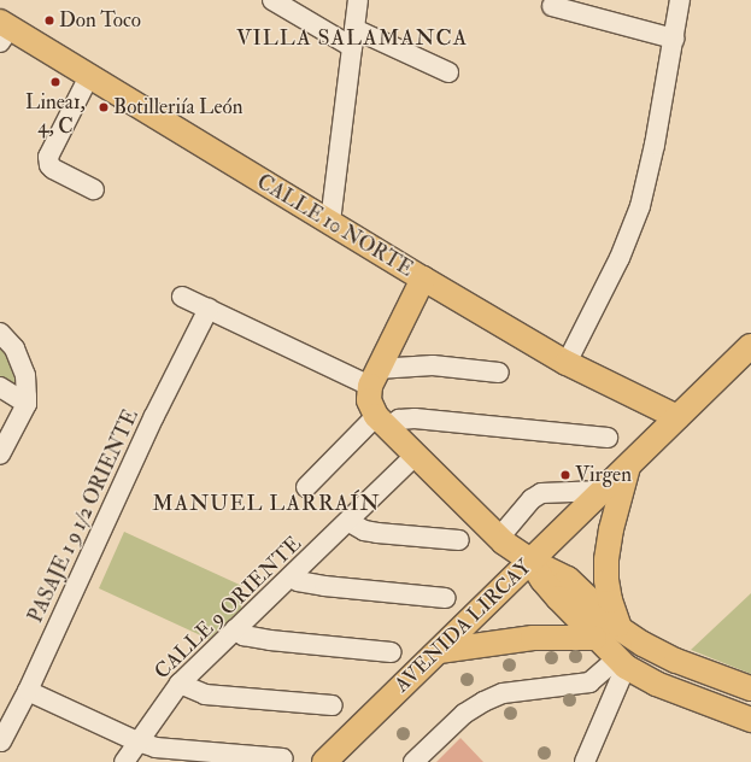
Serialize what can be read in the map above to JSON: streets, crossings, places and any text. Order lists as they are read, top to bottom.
{
  "streets": {
    "main road": ["CALLE 10 NORTE", "AVENIDA LIRCAY"],
    "street": ["PASAJE 1 9 1/2 ORIENTE", "CALLE 9 ORIENTE"]
  },
  "crossings": [
    ["CALLE 10 NORTE", "AVENIDA LIRCAY"]
  ],
  "districts": ["VILLA SALAMANCA", "MANUEL LARRAÍN"],
  "places": [
    "Don Toco",
    "Linea1, 4, C",
    "Botilleriía León",
    "Virgen"
  ]
}
